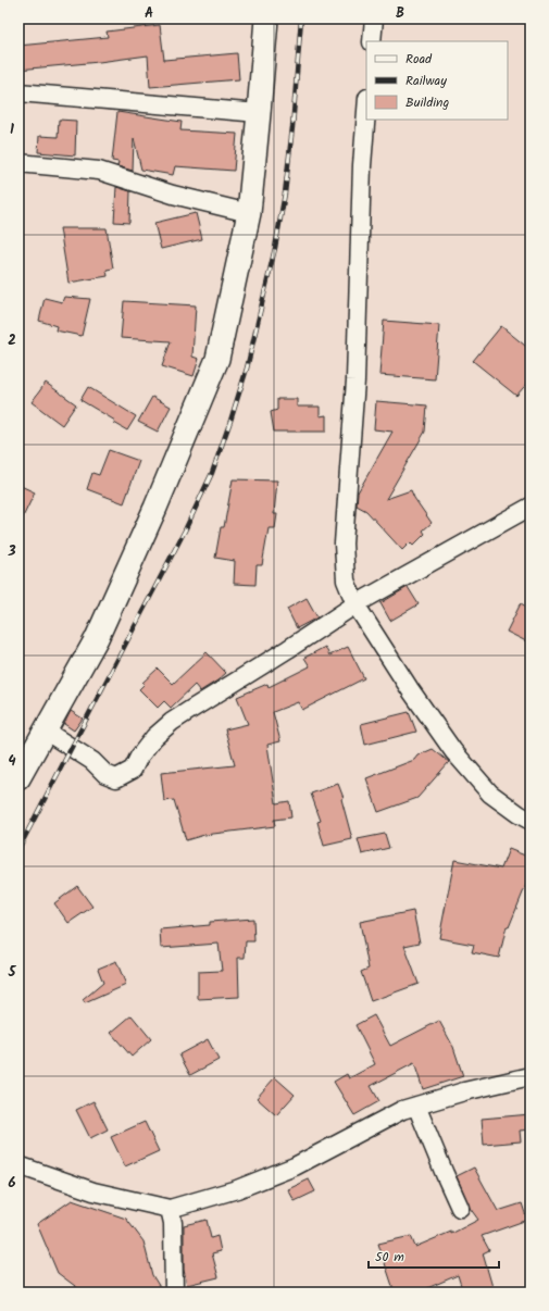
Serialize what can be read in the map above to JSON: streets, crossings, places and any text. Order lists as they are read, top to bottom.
{
  "legend": ["Road", "Railway", "Building"],
  "scale_bar": "50 m",
  "grid": {
    "columns": ["A", "B"],
    "rows": [
      "1",
      "2",
      "3",
      "4",
      "5",
      "6"
    ]
  }
}
